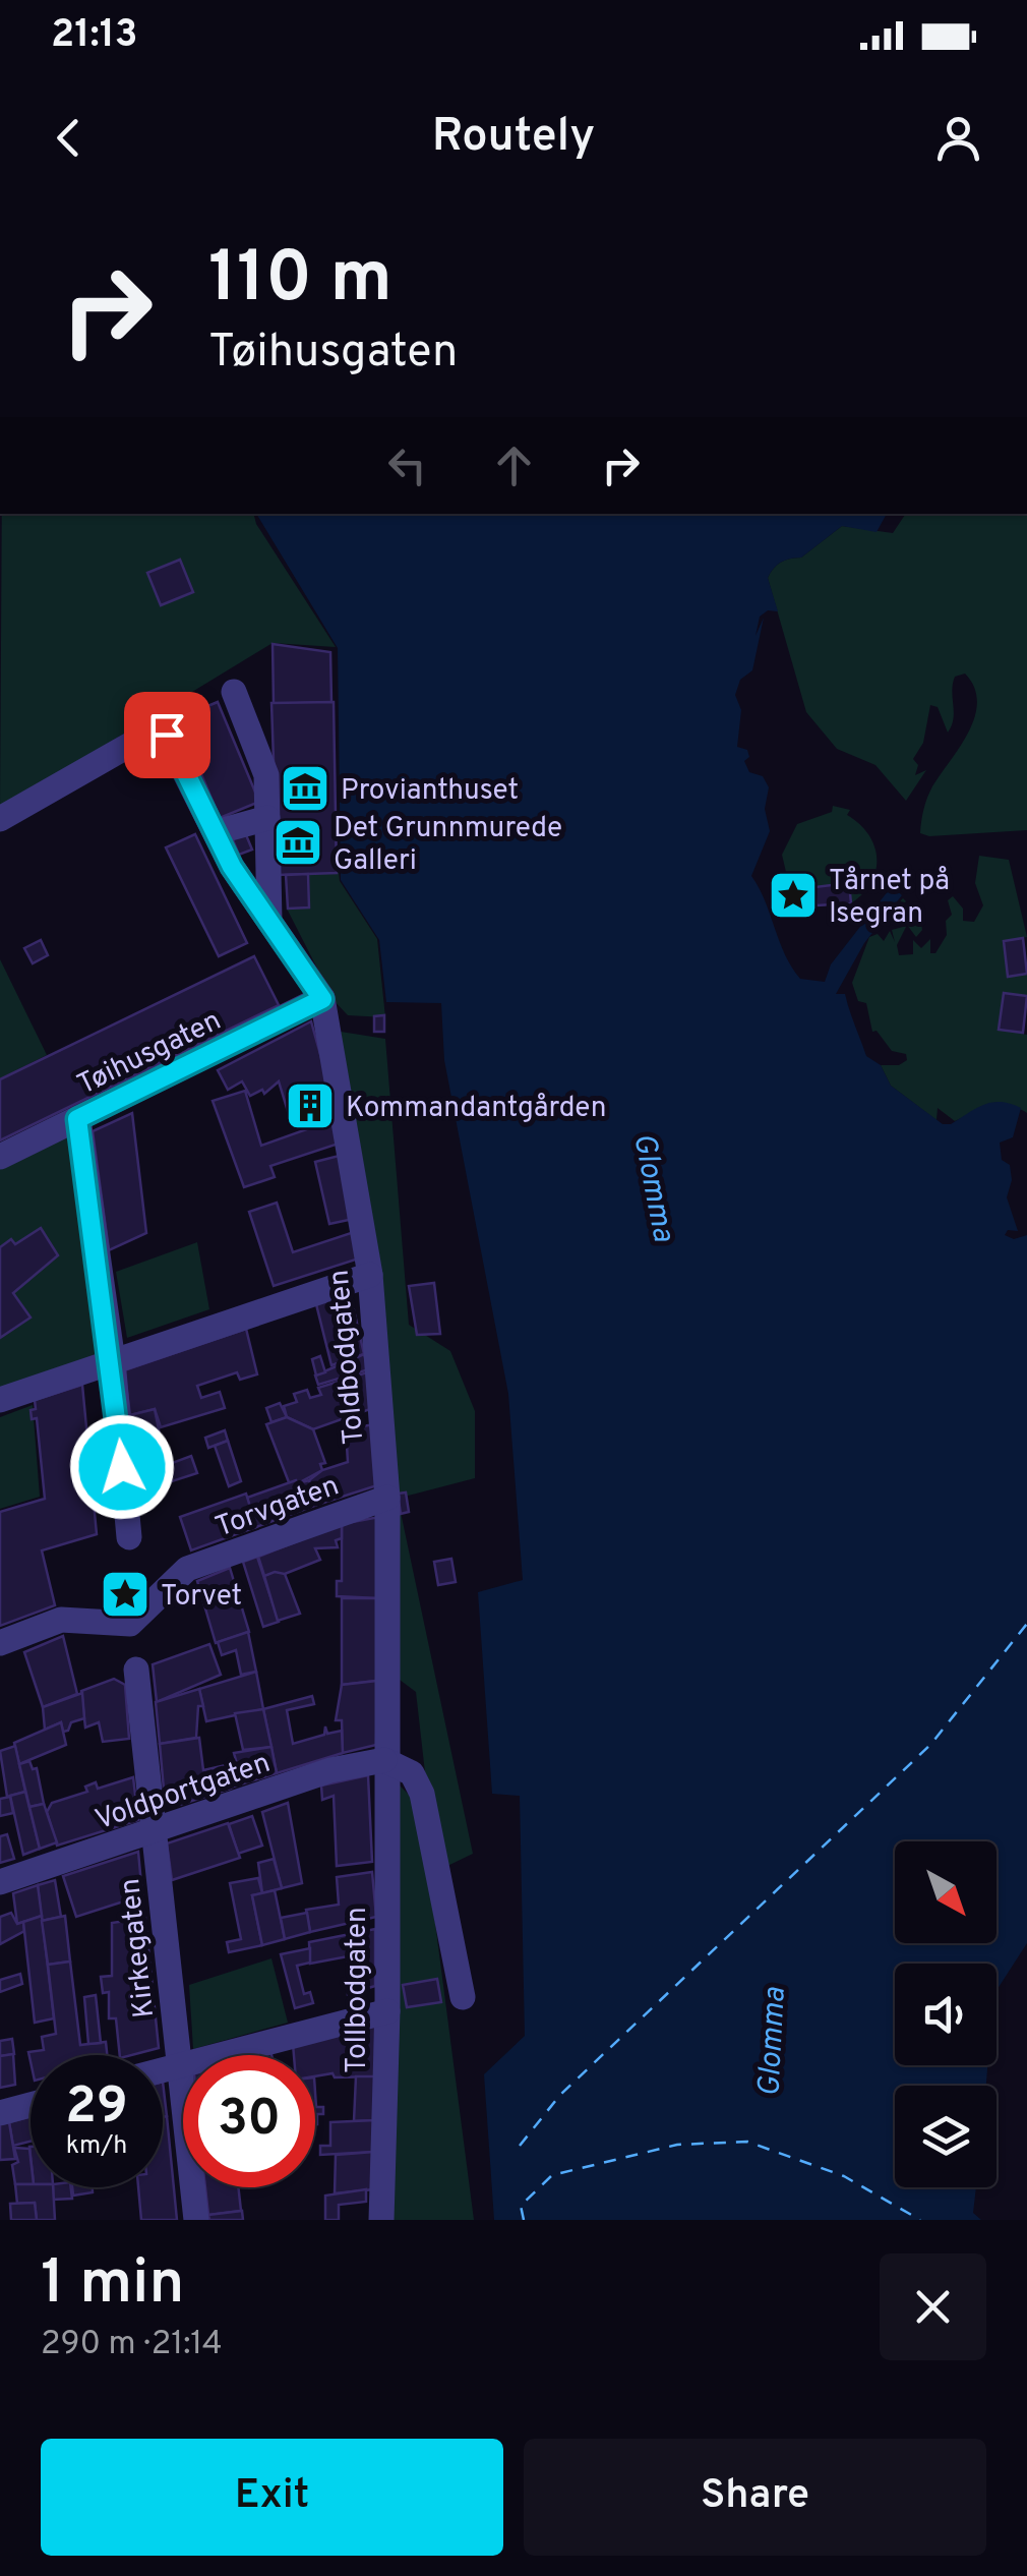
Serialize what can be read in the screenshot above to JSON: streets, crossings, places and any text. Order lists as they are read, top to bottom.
{
  "streets": {
    "street": [
      "Tøihusgaten",
      "Toldbodgaten",
      "Torvgaten",
      "Voldportgaten",
      "Kirkegaten",
      "Tollbodgaten"
    ]
  },
  "crossings": [
    ["Tøihusgaten", "Toldbodgaten"],
    ["Toldbodgaten", "Torvgaten"],
    ["Toldbodgaten", "Voldportgaten"],
    ["Toldbodgaten", "Tollbodgaten"],
    ["Voldportgaten", "Kirkegaten"],
    ["Voldportgaten", "Tollbodgaten"]
  ],
  "water": ["Glomma"],
  "places": {
    "museum": ["Provianthuset", "Det Grunnmurede Galleri"],
    "place": ["Tårnet på Isegran", "Torvet"],
    "building": ["Kommandantgården"]
  },
  "north": "bottom right",
  "page": {
    "status": "21:13",
    "header": "Routely",
    "turn": ["110 m", "Tøihusgaten"],
    "speed": "29 km/h",
    "limit": "30",
    "heading": ["1 min", "290 m · 21:14"],
    "buttons": ["Exit", "Share"]
  }
}
